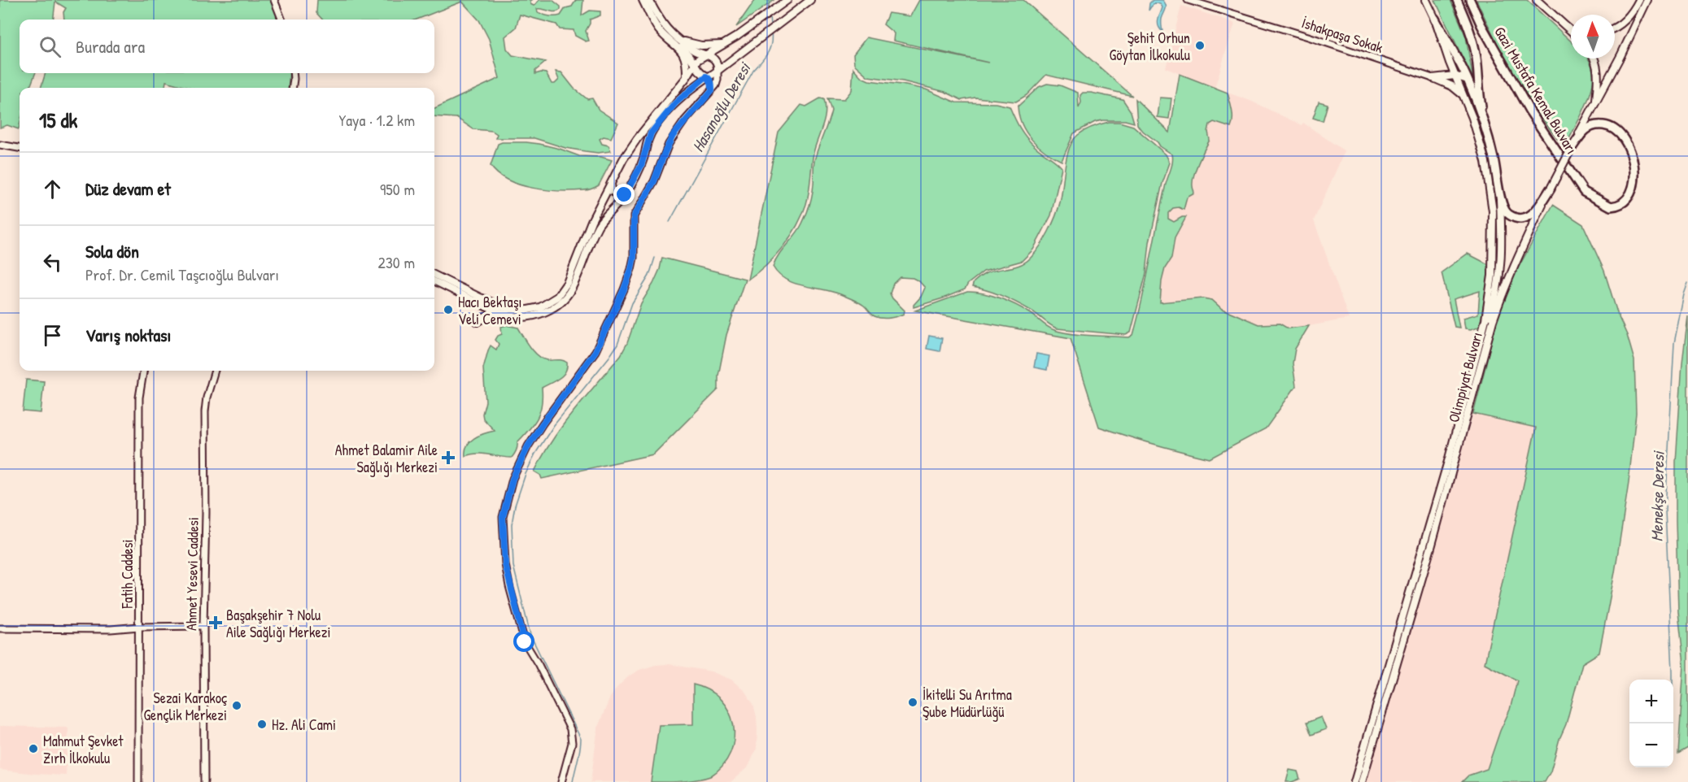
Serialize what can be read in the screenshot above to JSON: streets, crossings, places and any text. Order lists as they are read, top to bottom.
{
  "streets": {
    "highway": ["Gazi Mustafa Kemal Bulvarı"],
    "main road": [
      "İshakpaşa Sokak",
      "Olimpiyat Bulvarı",
      "Fatih Caddesi",
      "Ahmet Yesevi Caddesi"
    ]
  },
  "crossings": [
    ["Gazi Mustafa Kemal Bulvarı", "Olimpiyat Bulvarı"]
  ],
  "water": ["Hasanoğlu Deresi", "Menekşe Deresi"],
  "places": {
    "other": [
      "Şehit Orhun Göytan İlkokulu",
      "Hacı Bektaşı Veli Cemevi",
      "İkitelli Su Arıtma Şube Müdürlüğü",
      "Sezai Karakoç Gençlik Merkezi",
      "Hz. Ali Cami",
      "Mahmut Şevket Zırh İlkokulu"
    ],
    "health": ["Ahmet Balamir Aile Sağlığı Merkezi", "Başakşehir 7 Nolu Aile Sağlığı Merkezi"]
  },
  "north": "top",
  "page": {
    "search": "Burada ara",
    "heading": ["15 dk", "Yaya · 1.2 km"],
    "list": [
      ["Düz devam et", "950 m"],
      ["Sola dön", "Prof. Dr. Cemil Taşcıoğlu Bulvarı", "230 m"],
      "Varış noktası"
    ],
    "map_buttons": ["+", "−"]
  }
}
